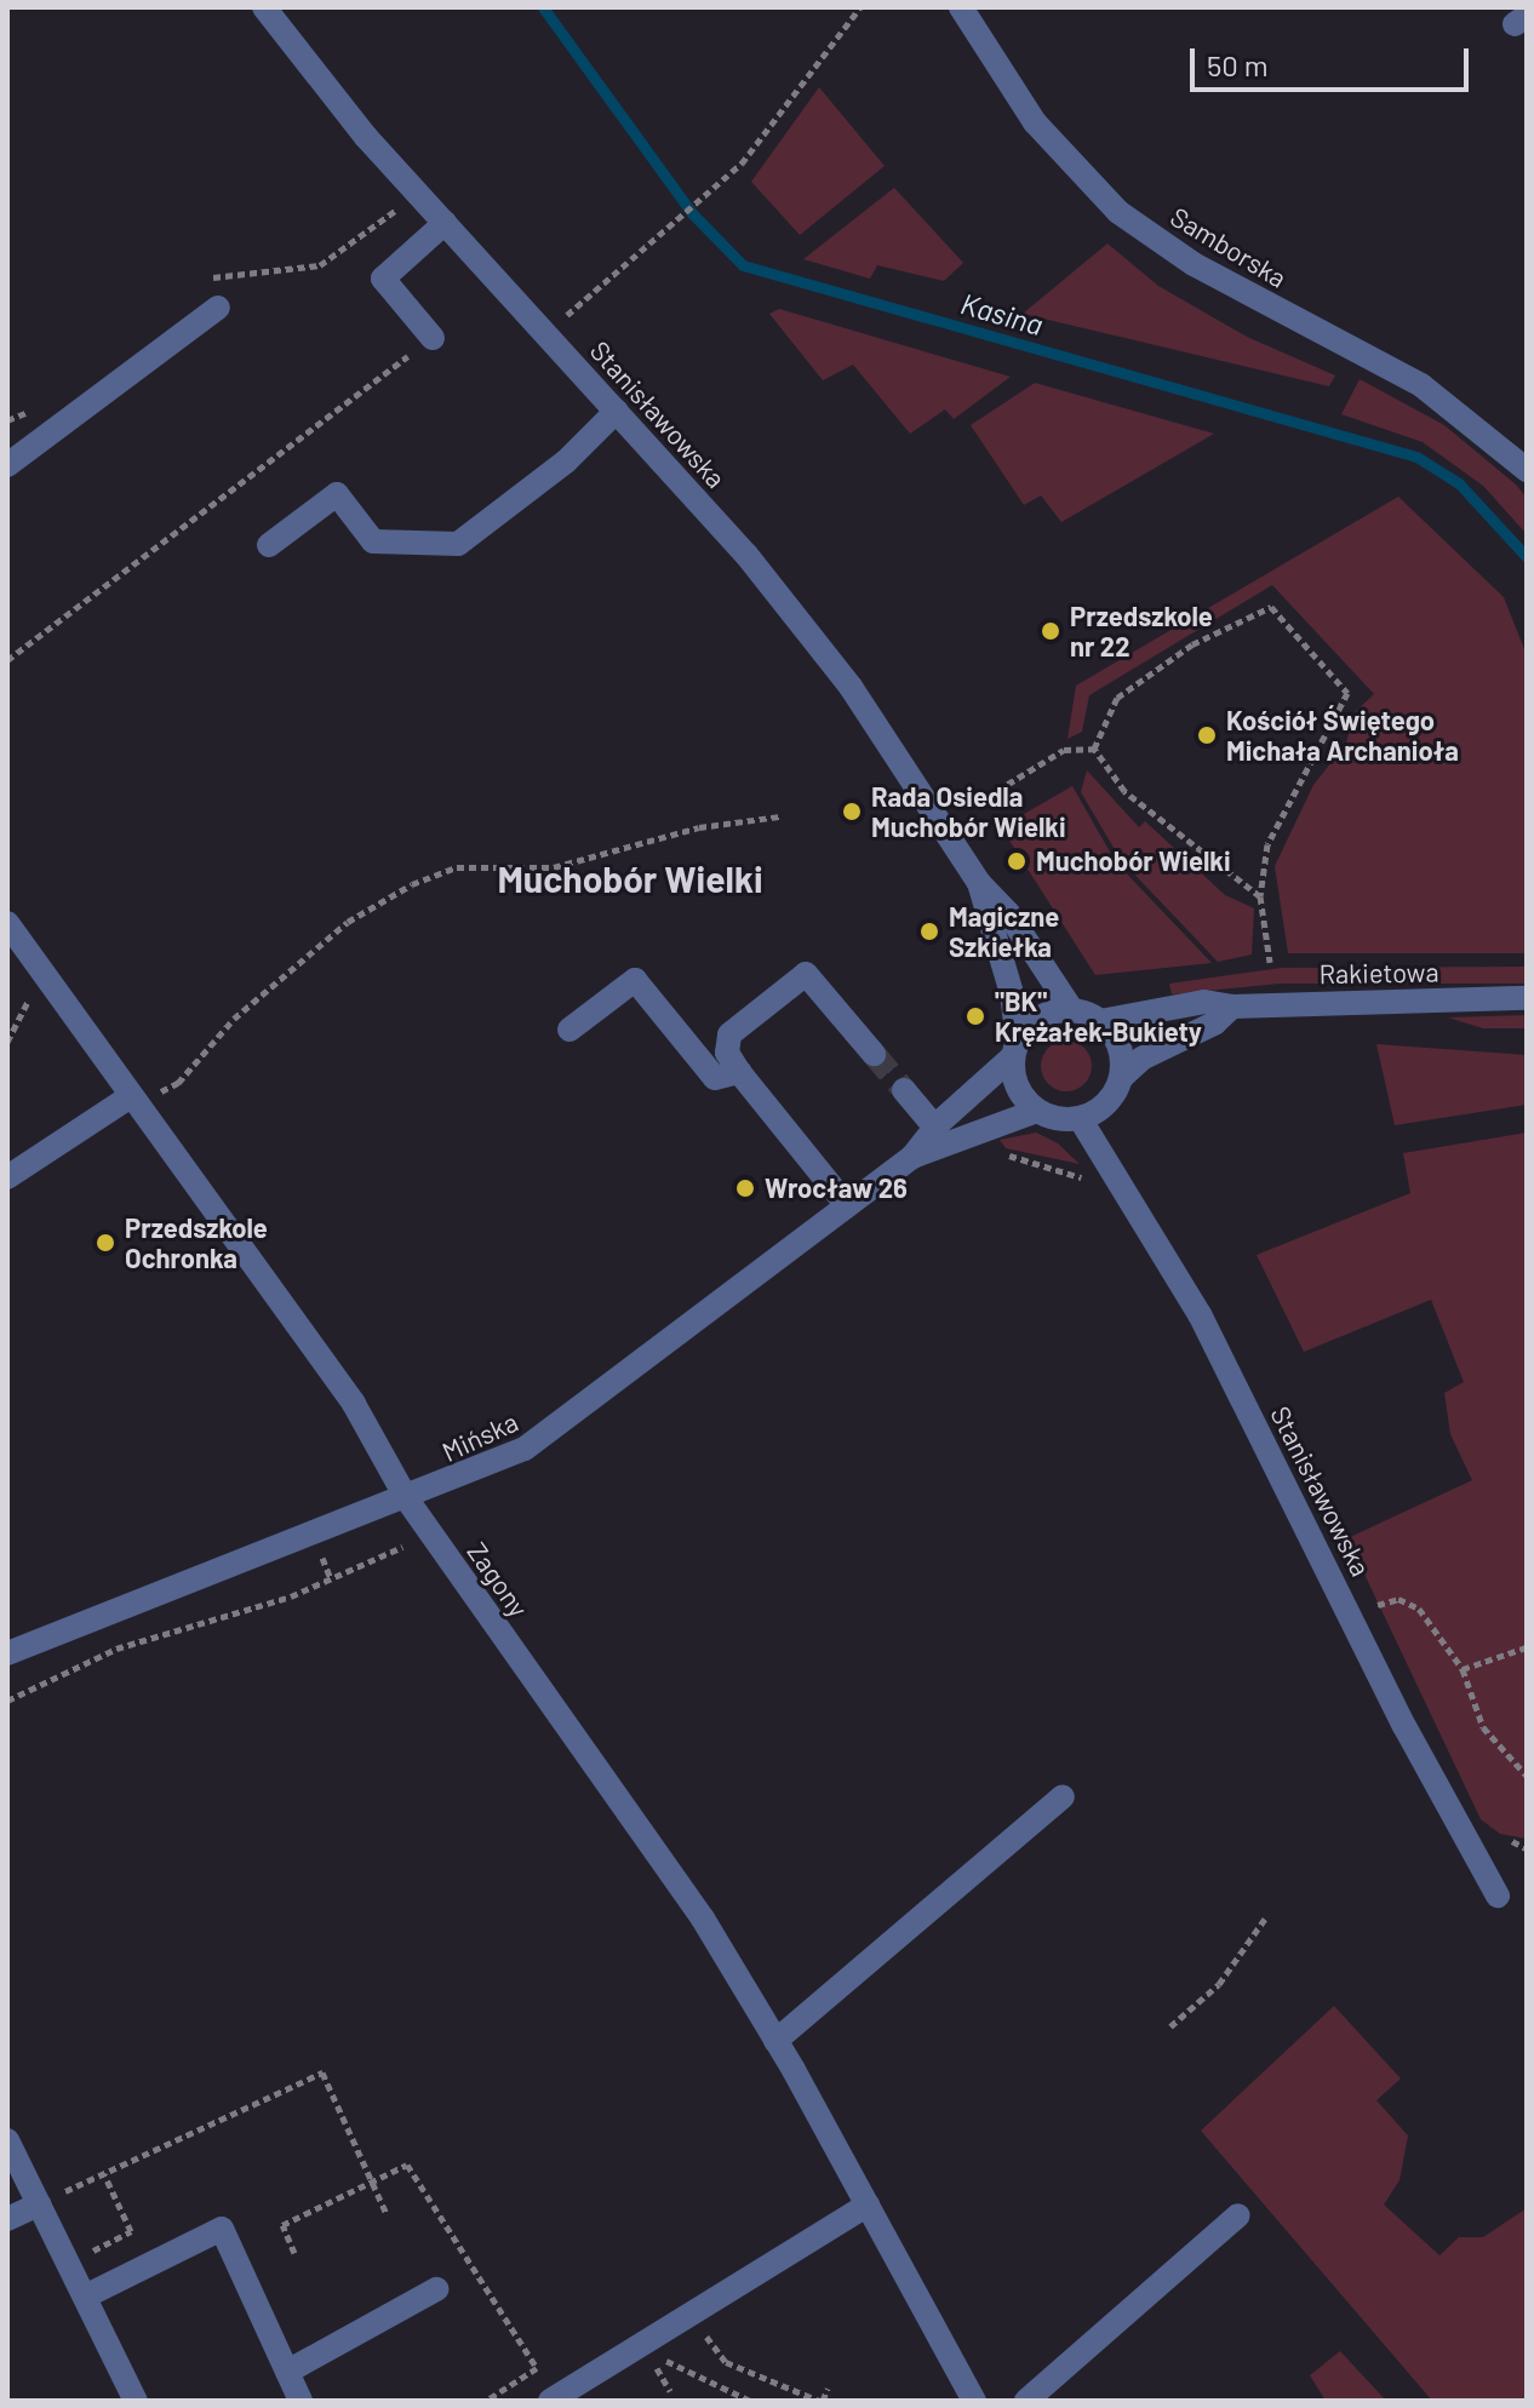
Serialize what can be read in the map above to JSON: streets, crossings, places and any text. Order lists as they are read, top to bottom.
{
  "streets": {
    "street": [
      "Samborska",
      "Stanisławowska",
      "Rakietowa",
      "Mińska",
      "Zagony"
    ]
  },
  "crossings": [
    ["Stanisławowska", "Rakietowa"],
    ["Stanisławowska", "Mińska"],
    ["Rakietowa", "Mińska"],
    ["Mińska", "Zagony"]
  ],
  "districts": ["Muchobór Wielki"],
  "water": ["Kasina"],
  "places": [
    "Przedszkole nr 22",
    "Kościół Świętego Michała Archanioła",
    "Rada Osiedla Muchobór Wielki",
    "Muchobór Wielki",
    "Magiczne Szkiełka",
    "\"BK\" Krężałek-Bukiety",
    "Wrocław 26",
    "Przedszkole Ochronka"
  ],
  "scale_bar": "50 m"
}
